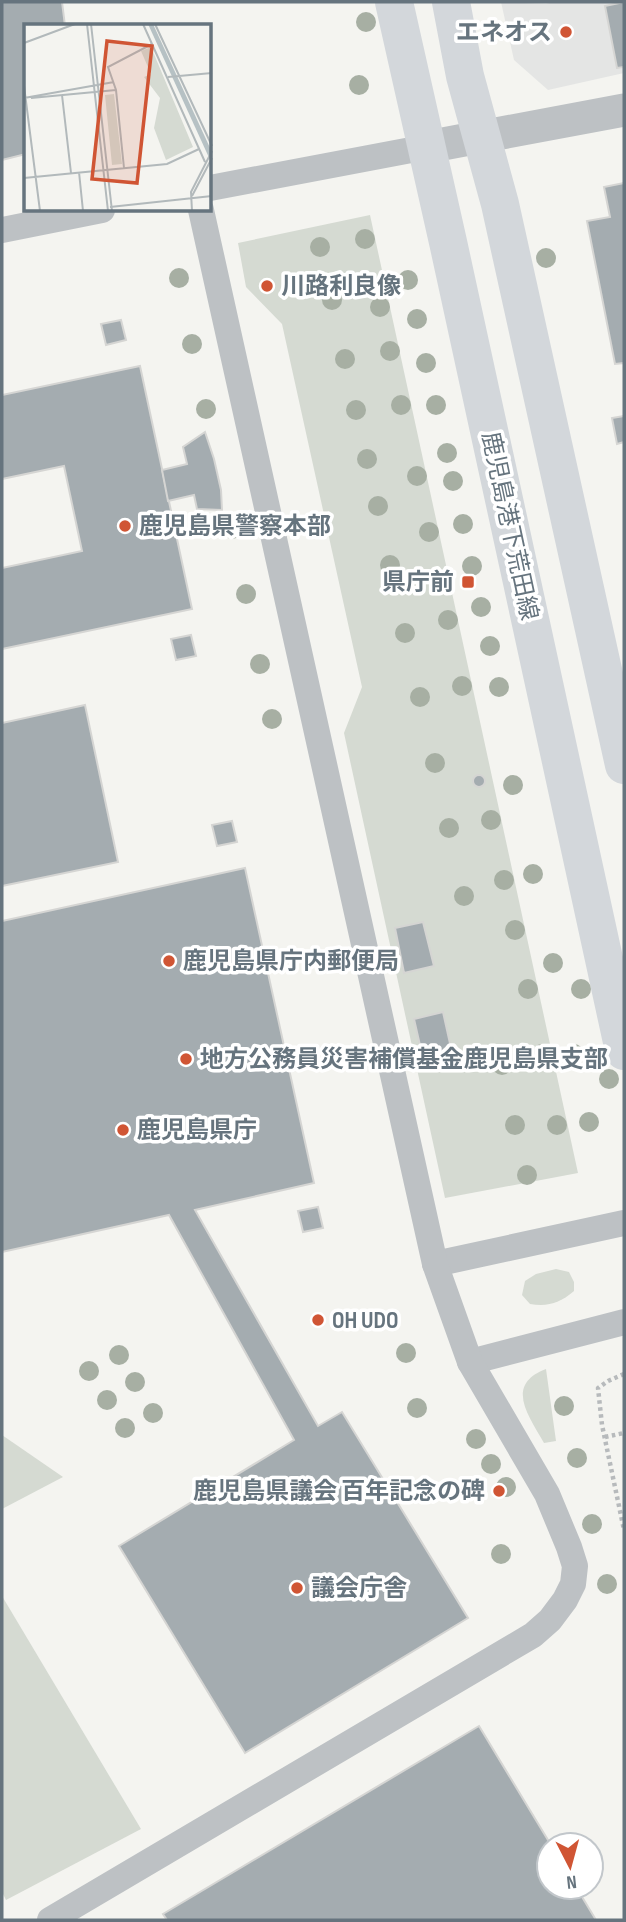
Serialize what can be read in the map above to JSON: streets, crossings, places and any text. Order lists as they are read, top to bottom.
{
  "streets": {
    "main road": ["鹿児島港下荒田線"]
  },
  "places": {
    "other": [
      "エネオス",
      "川路利良像",
      "鹿児島県警察本部",
      "鹿児島県庁内郵便局",
      "地方公務員災害補償基金鹿児島県支部",
      "鹿児島県庁",
      "OH UDO",
      "鹿児島県議会 百年記念の碑",
      "議会庁舎"
    ],
    "transit": ["県庁前"]
  },
  "north": "bottom"
}
